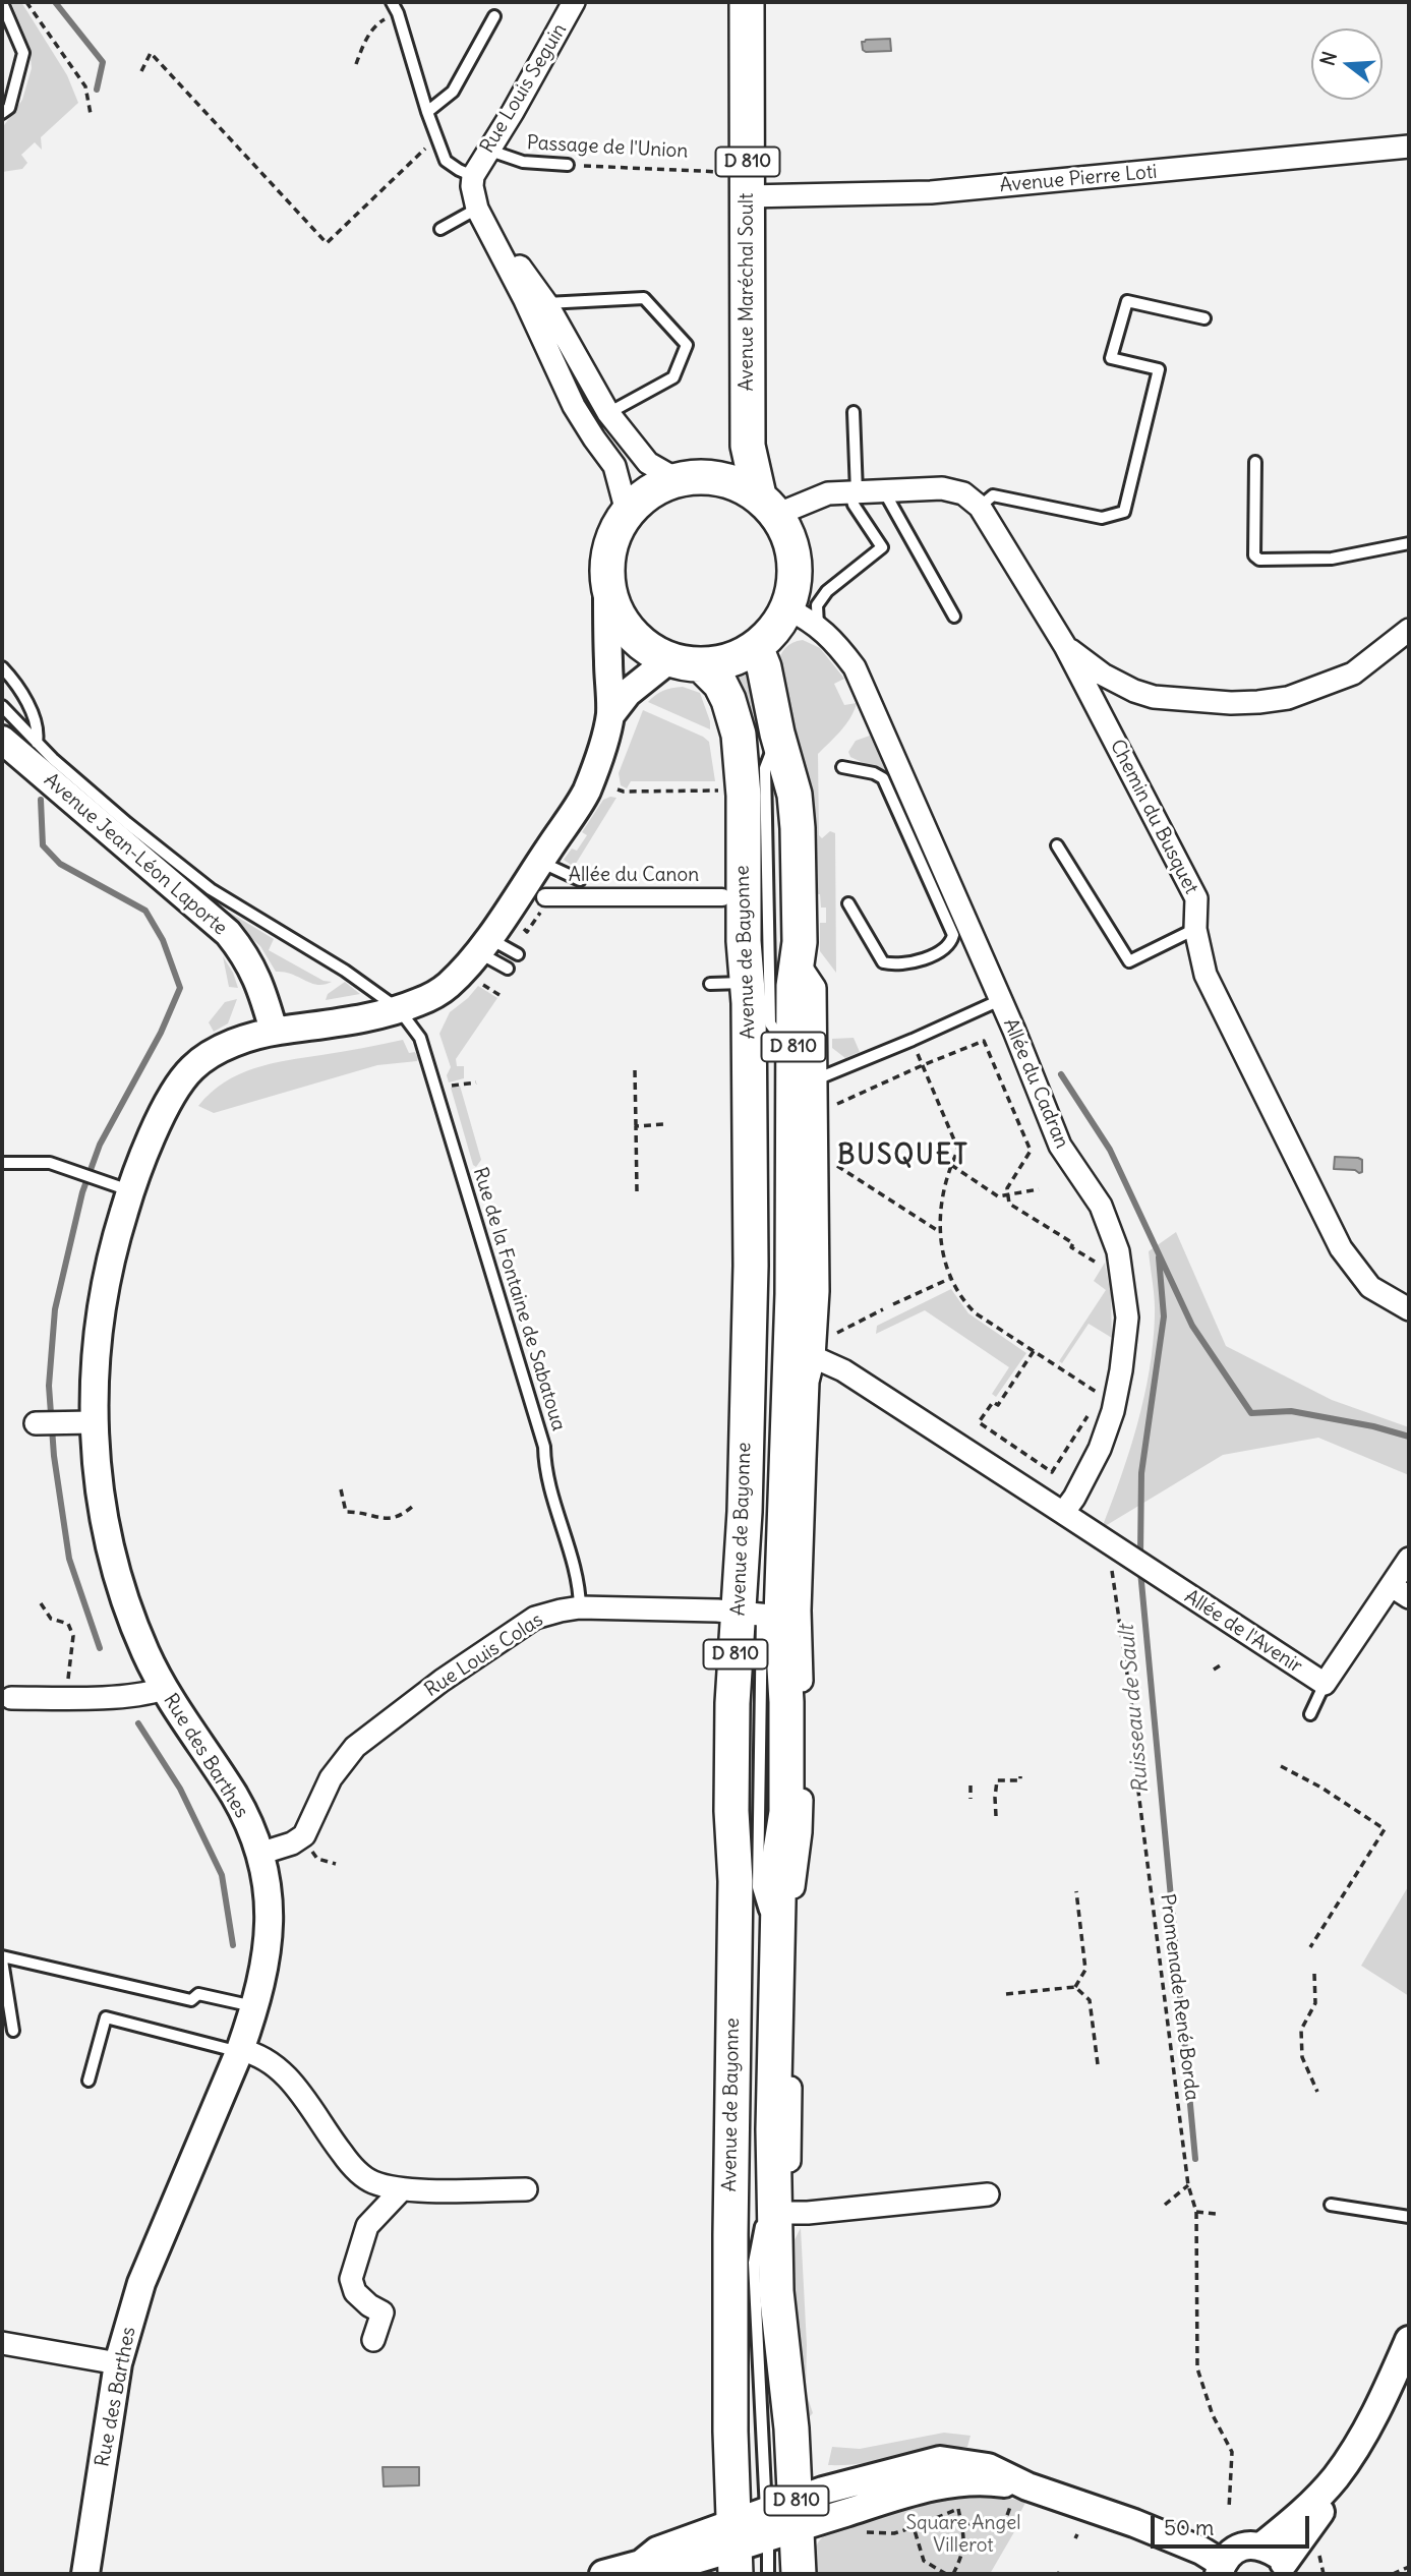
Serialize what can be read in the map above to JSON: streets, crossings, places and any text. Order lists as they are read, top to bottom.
{
  "streets": {
    "main road": ["D 810", "Avenue Maréchal Soult", "Avenue de Bayonne"],
    "street": [
      "Rue Louis Seguin",
      "Avenue Pierre Loti",
      "Chemin du Busquet",
      "Avenue Jean-Léon Laporte",
      "Allée du Canon",
      "Allée du Cadran",
      "Allée de l'Avenir",
      "Rue Louis Colas",
      "Rue des Barthes"
    ],
    "lane": ["Passage de l'Union", "Rue de la Fontaine de Sabatoua"],
    "path": ["Promenade René Borda"]
  },
  "crossings": [
    ["Rue Louis Seguin", "Passage de l'Union"],
    ["Passage de l'Union", "D 810"],
    ["Passage de l'Union", "Avenue Pierre Loti"],
    ["Passage de l'Union", "Avenue Maréchal Soult"],
    ["D 810", "Avenue Pierre Loti"],
    ["D 810", "Avenue Maréchal Soult"],
    ["D 810", "Chemin du Busquet"],
    ["D 810", "Avenue de Bayonne"],
    ["D 810", "Allée du Cadran"],
    ["Avenue Pierre Loti", "Avenue Maréchal Soult"],
    ["Avenue Maréchal Soult", "Chemin du Busquet"],
    ["Avenue Maréchal Soult", "Avenue de Bayonne"],
    ["Avenue Maréchal Soult", "Allée du Cadran"],
    ["Chemin du Busquet", "Avenue de Bayonne"],
    ["Chemin du Busquet", "Allée du Cadran"],
    ["Avenue Jean-Léon Laporte", "Rue des Barthes"],
    ["Avenue de Bayonne", "Allée du Cadran"],
    ["Avenue de Bayonne", "Rue Louis Colas"],
    ["Allée du Cadran", "Allée de l'Avenir"],
    ["Rue de la Fontaine de Sabatoua", "Rue Louis Colas"],
    ["Rue Louis Colas", "Rue des Barthes"]
  ],
  "districts": ["BUSQUET"],
  "water": ["Ruisseau de Sault"],
  "parks": ["Square Angel Villerot"],
  "scale_bar": "50 m",
  "north": "left"
}
